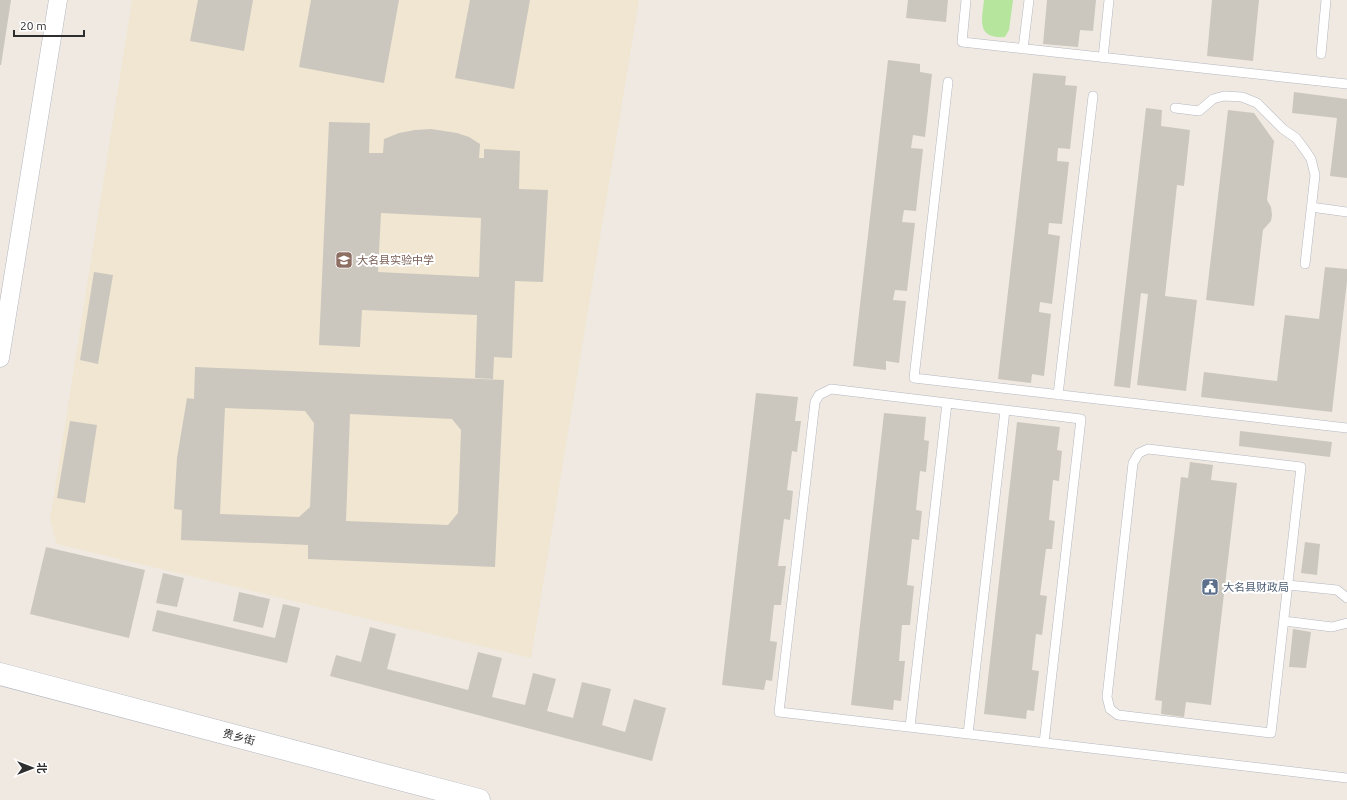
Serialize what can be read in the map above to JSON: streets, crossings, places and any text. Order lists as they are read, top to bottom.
{
  "streets": {
    "street": ["贵乡街"]
  },
  "places": {
    "school or university": ["大名县实验中学"],
    "public building": ["大名县财政局"]
  },
  "scale_bar": "20 m",
  "north": "right"
}
